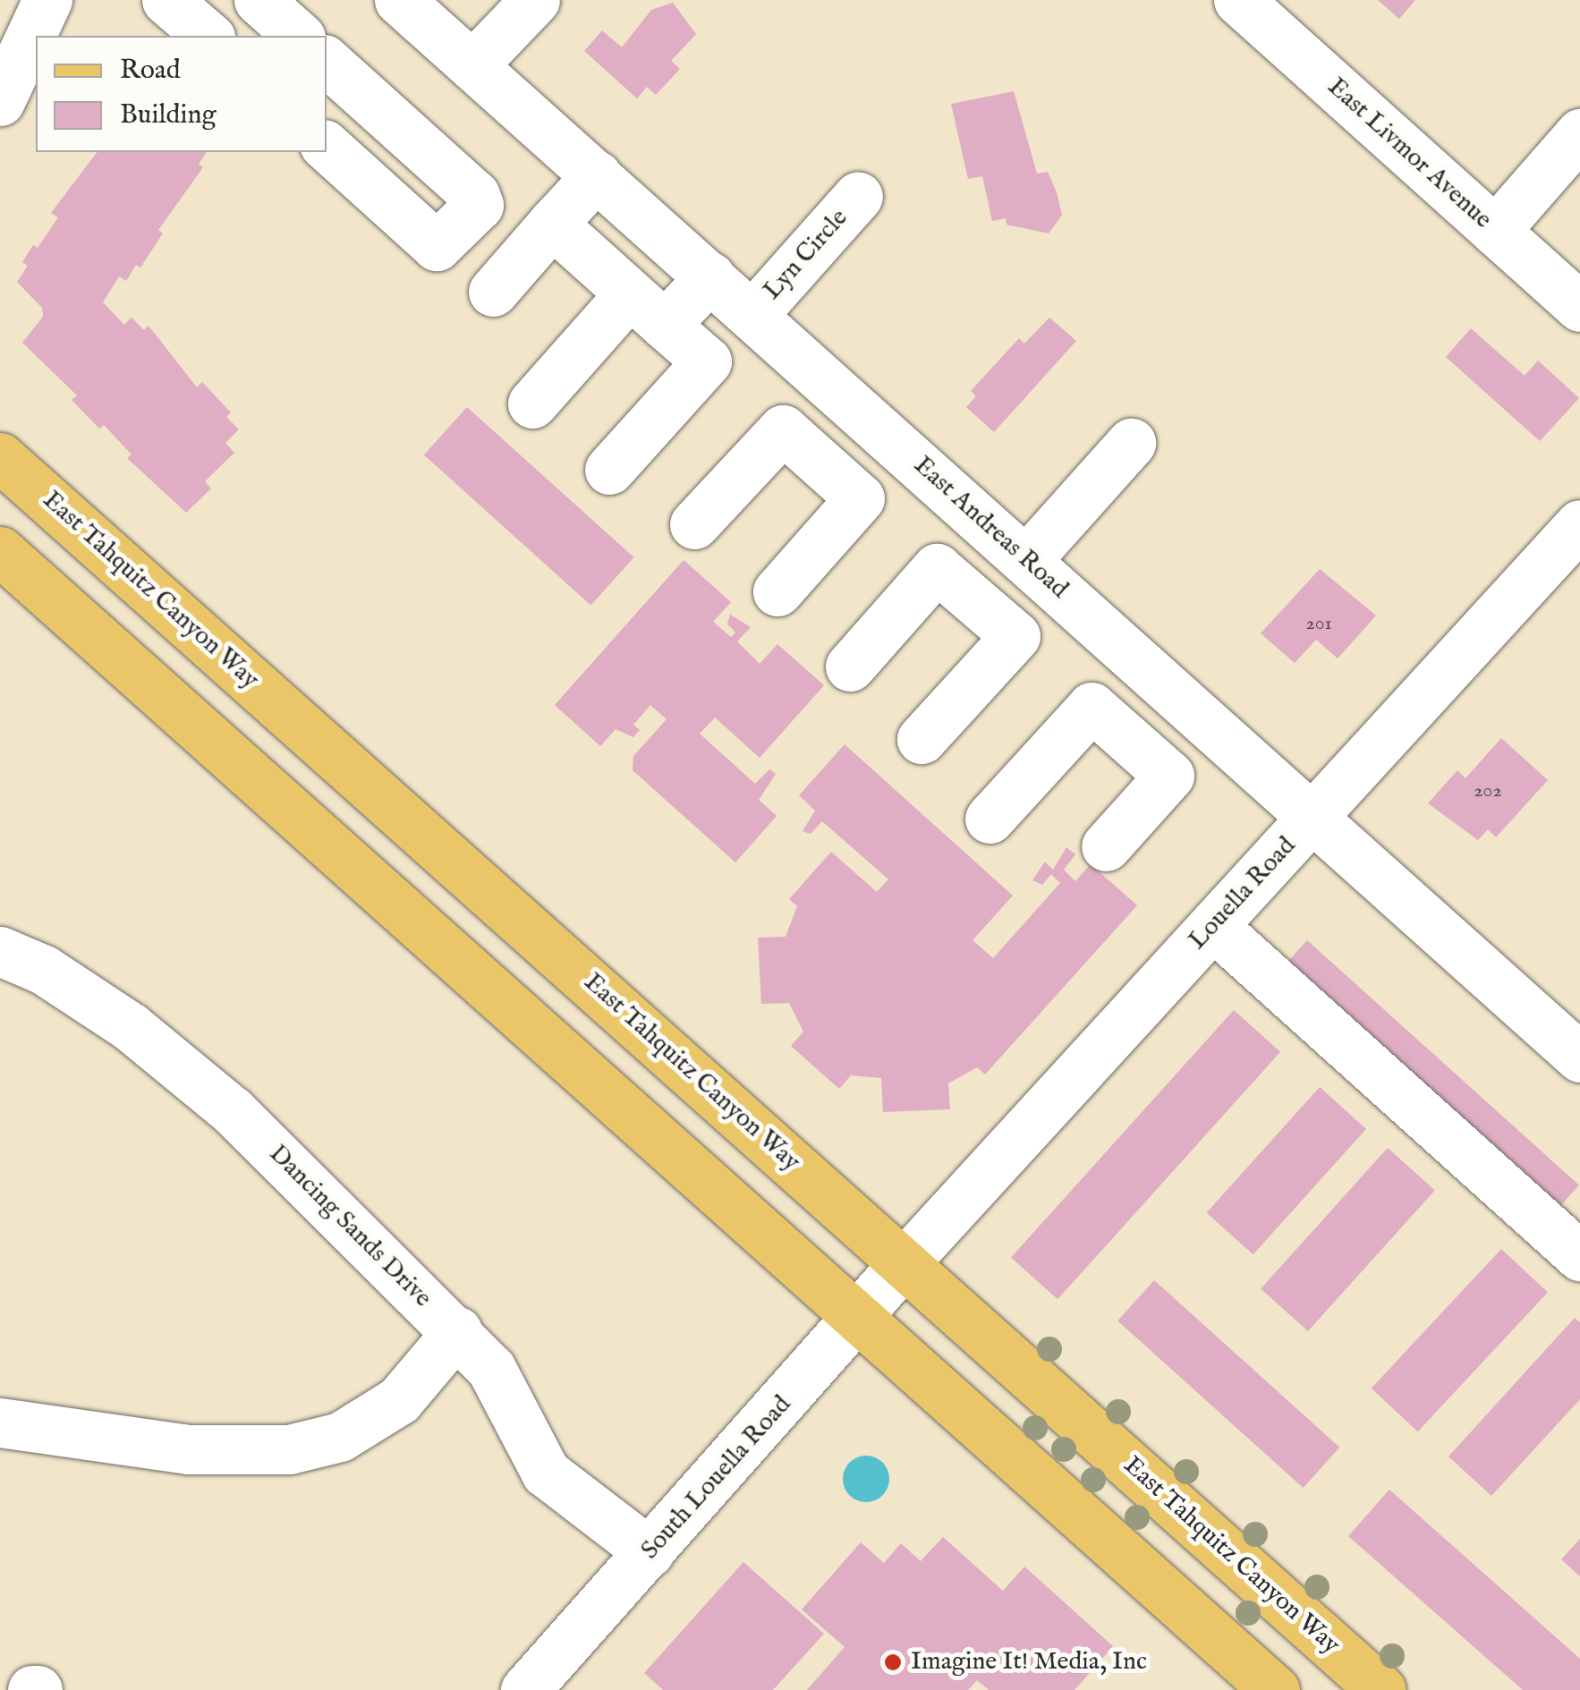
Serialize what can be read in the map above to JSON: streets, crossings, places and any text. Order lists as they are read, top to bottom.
{
  "streets": {
    "main road": ["East Tahquitz Canyon Way"],
    "street": [
      "East Livmor Avenue",
      "Lyn Circle",
      "East Andreas Road",
      "Louella Road",
      "Dancing Sands Drive",
      "South Louella Road"
    ]
  },
  "crossings": [
    ["Lyn Circle", "East Andreas Road"],
    ["East Andreas Road", "Louella Road"],
    ["East Tahquitz Canyon Way", "Louella Road"],
    ["East Tahquitz Canyon Way", "South Louella Road"],
    ["Louella Road", "South Louella Road"],
    ["Dancing Sands Drive", "South Louella Road"]
  ],
  "places": ["Imagine It! Media, Inc"],
  "house_numbers": ["201", "202"],
  "legend": ["Road", "Building"]
}
